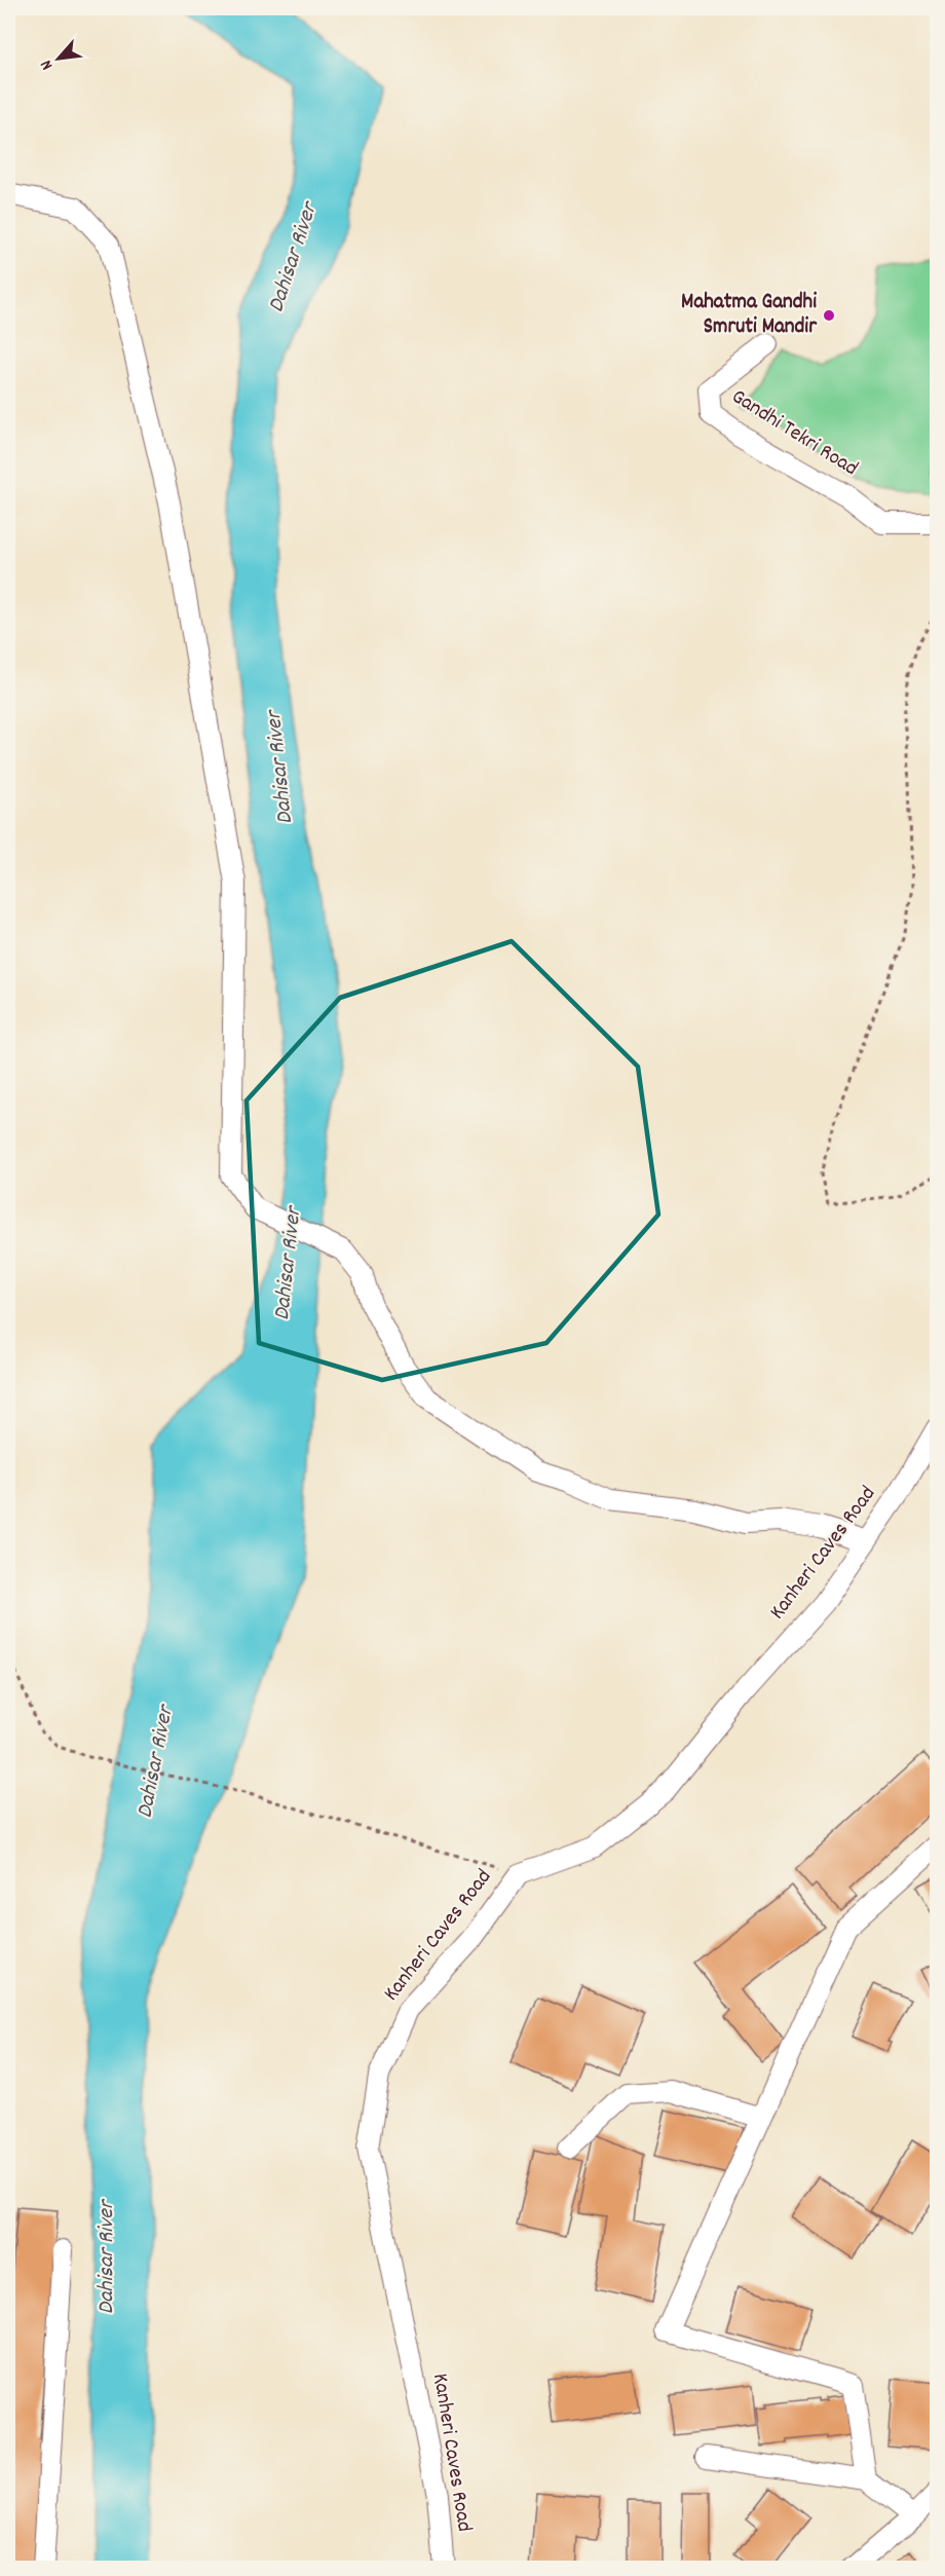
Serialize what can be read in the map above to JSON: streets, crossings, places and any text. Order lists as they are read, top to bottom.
{
  "streets": {
    "street": ["Gandhi Tekri Road", "Kanheri Caves Road"]
  },
  "water": ["Dahisar River"],
  "places": ["Mahatma Gandhi Smruti Mandir"],
  "north": "bottom left"
}
